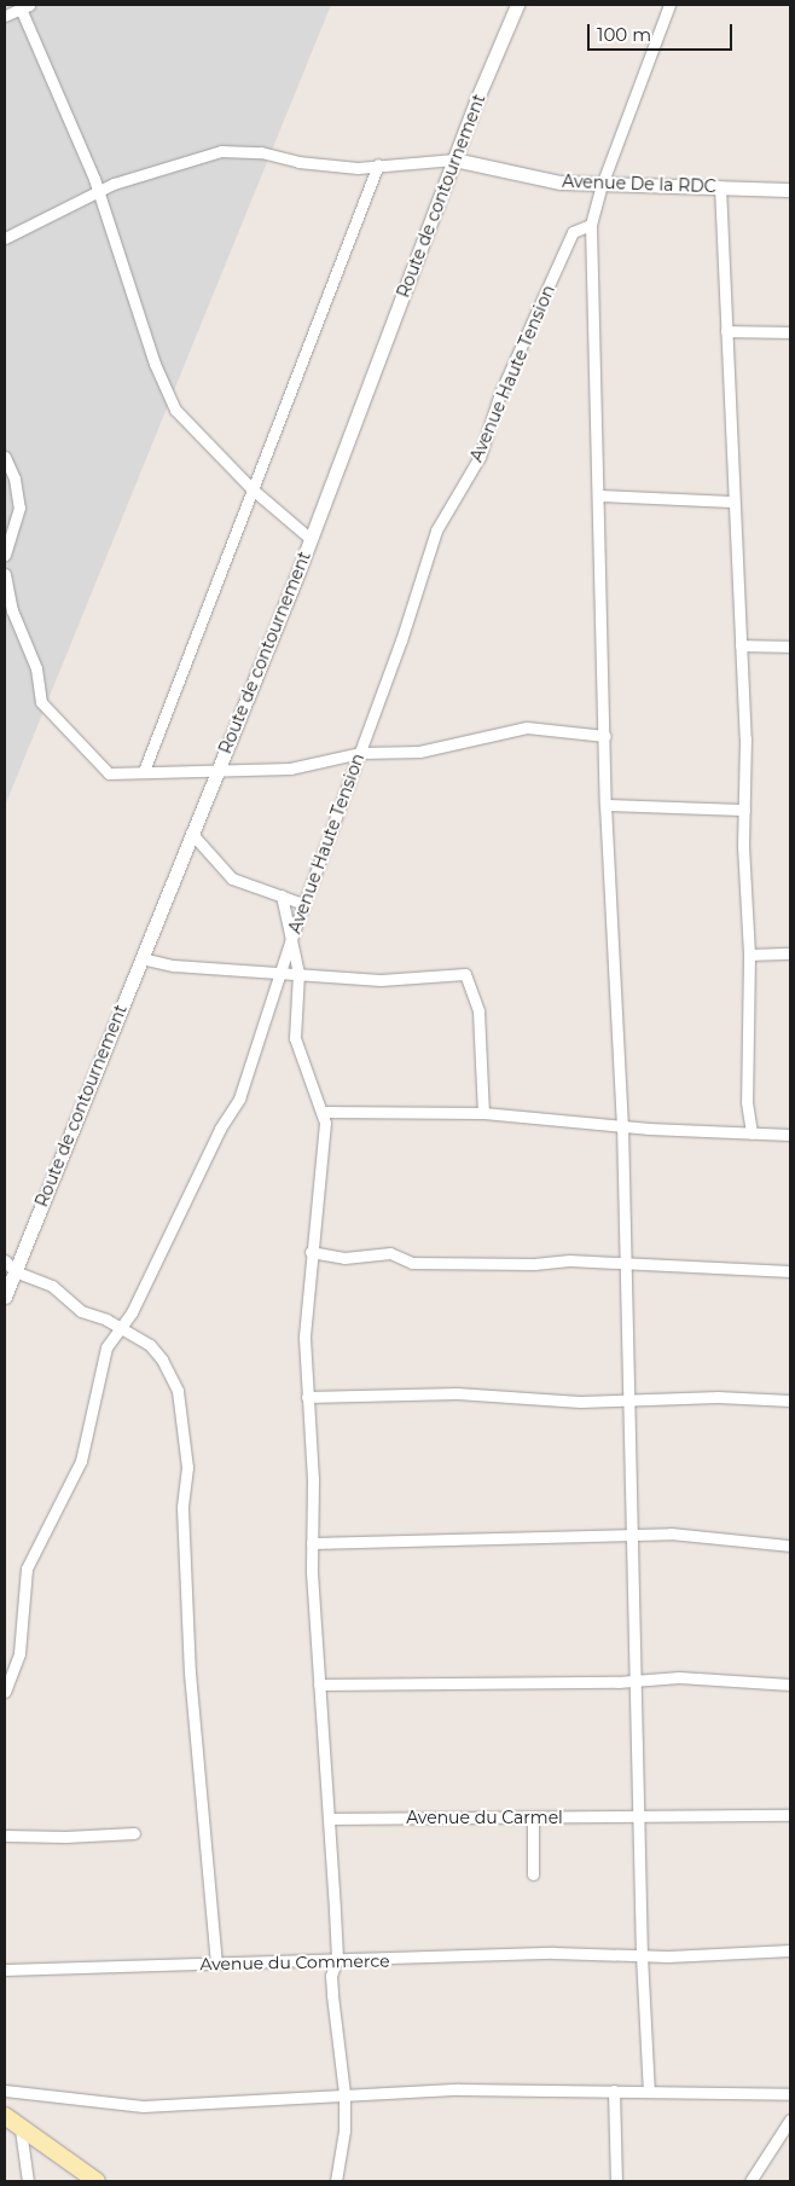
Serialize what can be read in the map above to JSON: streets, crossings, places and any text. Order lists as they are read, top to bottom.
{
  "streets": {
    "street": [
      "Avenue De la RDC",
      "Route de contournement",
      "Avenue Haute Tension",
      "Avenue du Carmel",
      "Avenue du Commerce"
    ]
  },
  "crossings": [
    ["Avenue De la RDC", "Route de contournement"]
  ],
  "scale_bar": "100 m"
}
